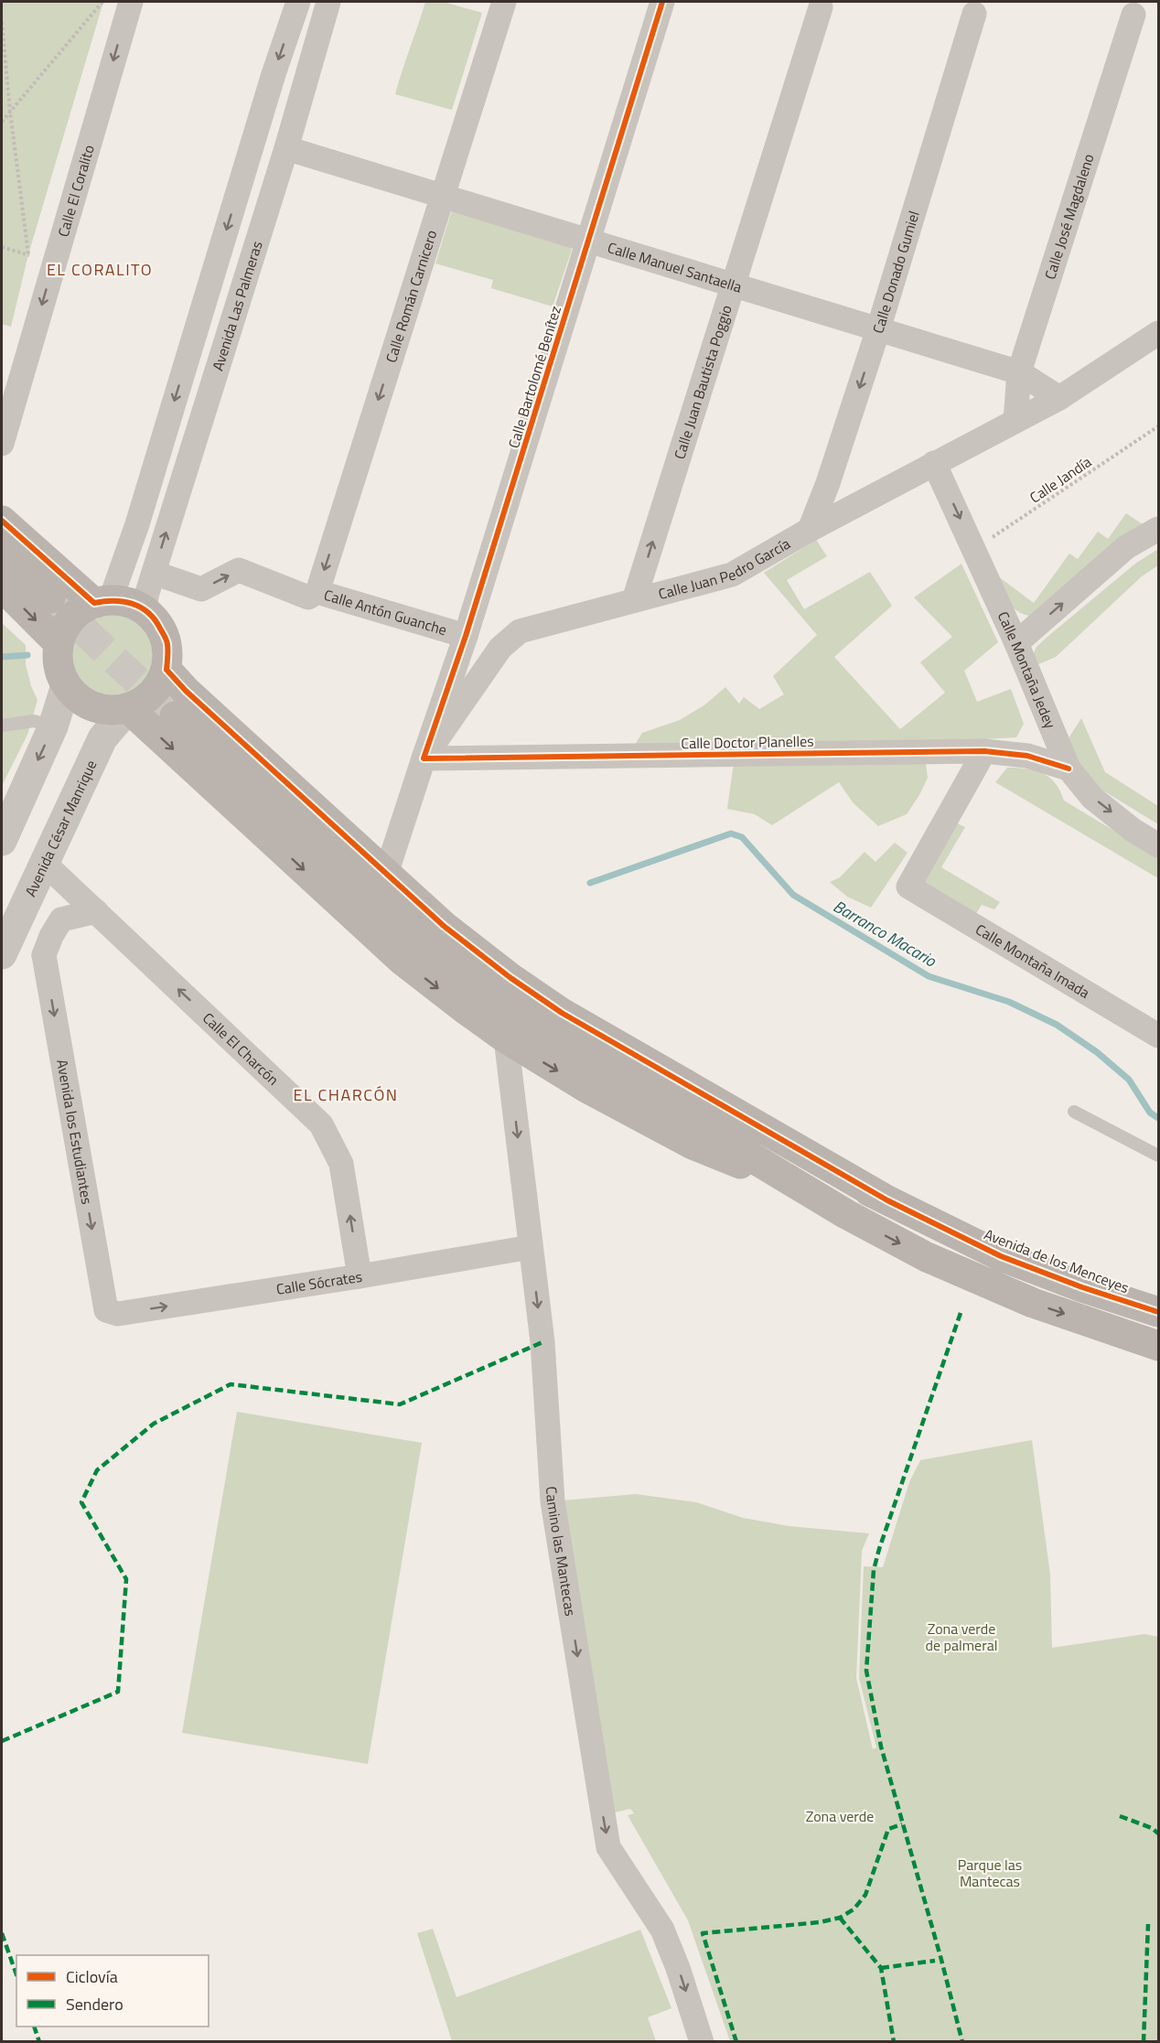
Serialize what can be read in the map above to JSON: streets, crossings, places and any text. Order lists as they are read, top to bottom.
{
  "streets": {
    "main road": ["Avenida de los Menceyes"],
    "street": [
      "Calle El Coralito",
      "Calle José Magdaleno",
      "Calle Manuel Santaella",
      "Calle Donado Gumiel",
      "Calle Román Carnicero",
      "Avenida Las Palmeras",
      "Calle Bartolomé Benítez",
      "Calle Juan Bautista Poggio",
      "Calle Juan Pedro García",
      "Calle Antón Guanche",
      "Calle Montaña Jedey",
      "Calle Doctor Planelles",
      "Avenida César Manrique",
      "Calle Montaña Imada",
      "Calle El Charcón",
      "Avenida los Estudiantes",
      "Calle Sócrates",
      "Camino las Mantecas"
    ],
    "path": ["Calle Jandía"]
  },
  "crossings": [
    ["Calle José Magdaleno", "Calle Manuel Santaella"],
    ["Calle José Magdaleno", "Calle Juan Pedro García"],
    ["Calle Manuel Santaella", "Calle Donado Gumiel"],
    ["Calle Manuel Santaella", "Calle Román Carnicero"],
    ["Calle Manuel Santaella", "Avenida Las Palmeras"],
    ["Calle Manuel Santaella", "Calle Bartolomé Benítez"],
    ["Calle Manuel Santaella", "Calle Juan Bautista Poggio"],
    ["Calle Manuel Santaella", "Calle Juan Pedro García"],
    ["Calle Donado Gumiel", "Calle Juan Pedro García"],
    ["Calle Román Carnicero", "Calle Antón Guanche"],
    ["Avenida Las Palmeras", "Calle Antón Guanche"],
    ["Avenida Las Palmeras", "Avenida César Manrique"],
    ["Calle Bartolomé Benítez", "Calle Juan Pedro García"],
    ["Calle Bartolomé Benítez", "Calle Antón Guanche"],
    ["Calle Bartolomé Benítez", "Calle Doctor Planelles"],
    ["Calle Juan Bautista Poggio", "Calle Juan Pedro García"],
    ["Calle Jandía", "Calle Montaña Jedey"],
    ["Calle Juan Pedro García", "Calle Montaña Jedey"],
    ["Calle Juan Pedro García", "Calle Doctor Planelles"],
    ["Calle Montaña Jedey", "Calle Doctor Planelles"],
    ["Calle Doctor Planelles", "Calle Montaña Imada"],
    ["Avenida César Manrique", "Calle El Charcón"],
    ["Calle El Charcón", "Calle Sócrates"],
    ["Avenida los Estudiantes", "Calle Sócrates"],
    ["Calle Sócrates", "Camino las Mantecas"]
  ],
  "one_way": [
    "Calle Donado Gumiel",
    "Calle Juan Bautista Poggio",
    "Calle Antón Guanche",
    "Calle Montaña Jedey",
    "Calle El Charcón",
    "Avenida los Estudiantes",
    "Calle Sócrates",
    "Camino las Mantecas"
  ],
  "districts": ["EL CORALITO", "EL CHARCÓN"],
  "water": ["Barranco Macario"],
  "parks": ["Zona verde de palmeral", "Zona verde", "Parque las Mantecas"],
  "legend": ["Ciclovía", "Sendero"]
}
